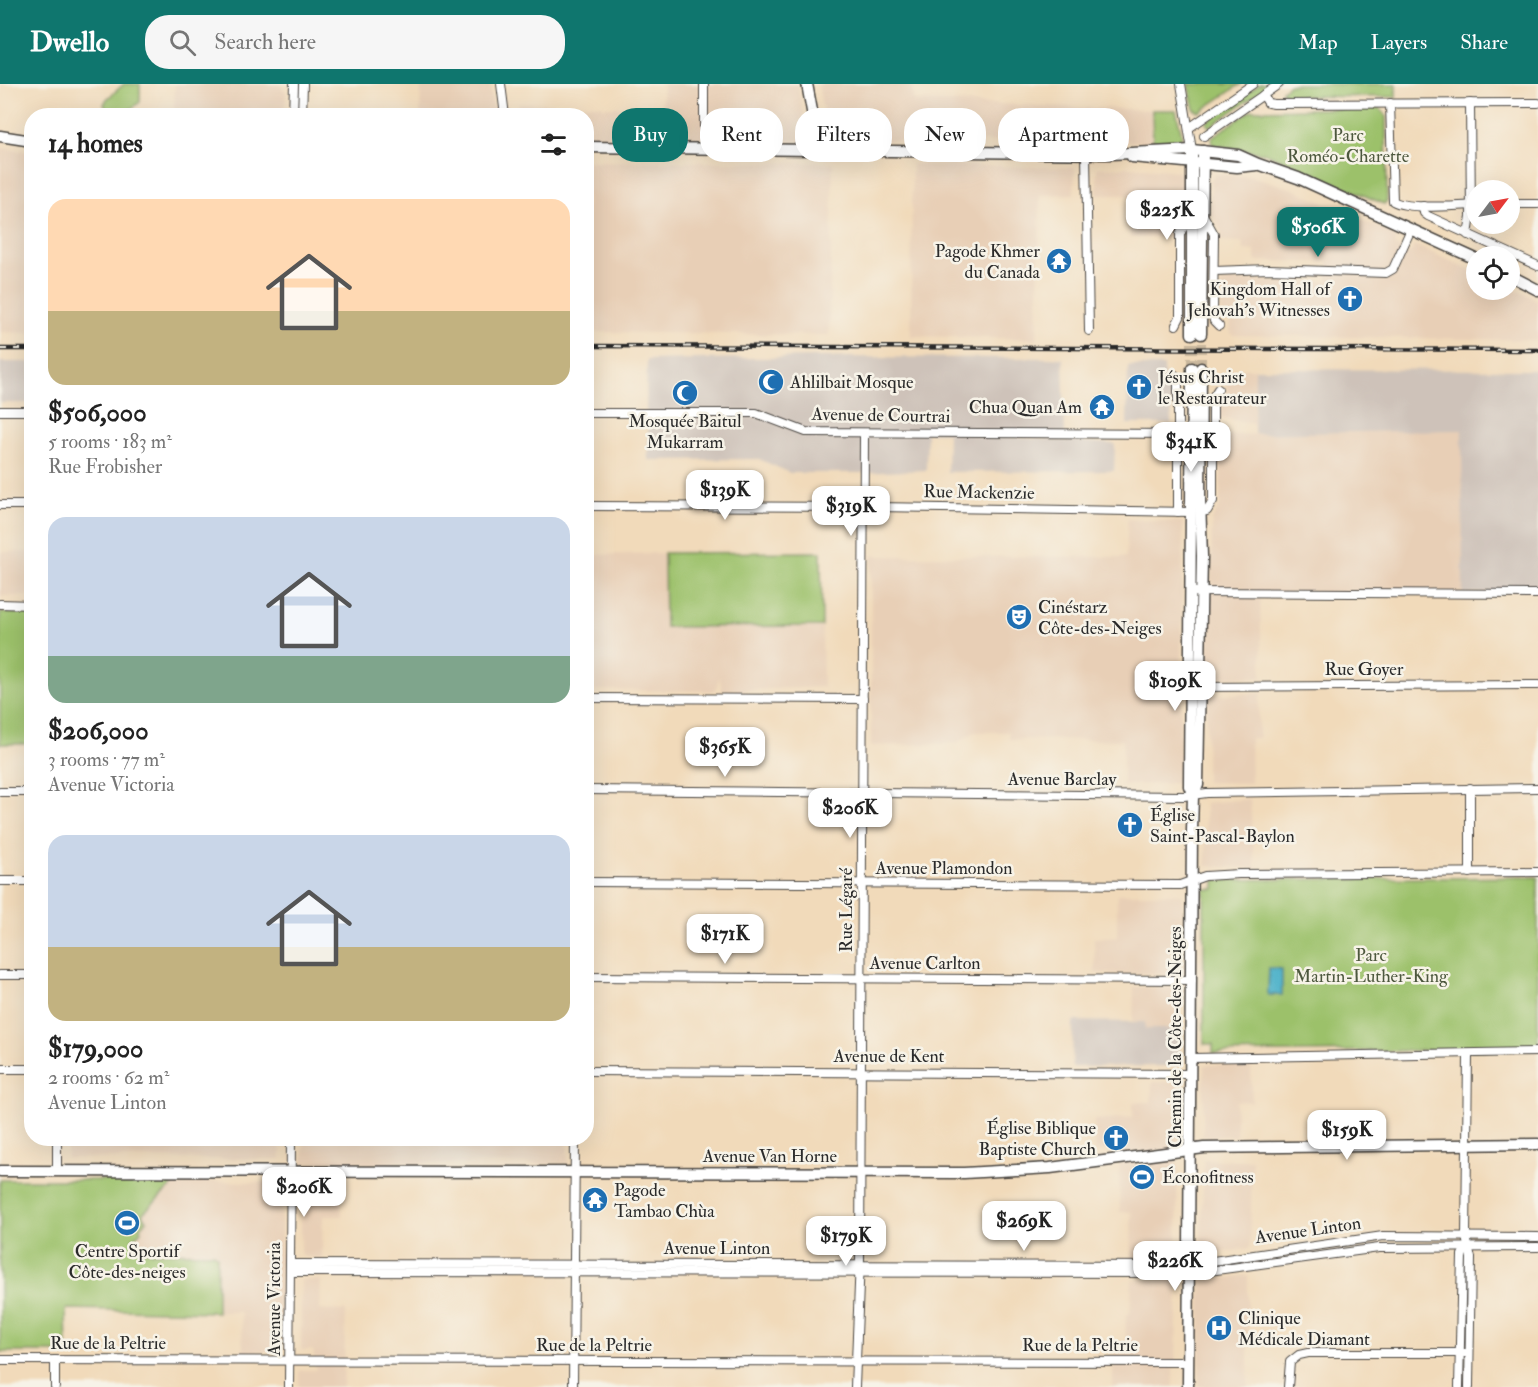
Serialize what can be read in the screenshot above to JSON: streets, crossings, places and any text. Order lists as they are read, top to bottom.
{
  "streets": {
    "main road": ["Chemin de la Côte-des-Neiges", "Avenue Van Horne"],
    "street": [
      "Avenue de Courtrai",
      "Rue Mackenzie",
      "Rue Goyer",
      "Avenue Barclay",
      "Avenue Plamondon",
      "Rue Légaré",
      "Avenue Carlton",
      "Avenue de Kent",
      "Avenue Linton",
      "Avenue Victoria",
      "Rue de la Peltrie"
    ]
  },
  "crossings": [
    ["Avenue de Courtrai", "Rue Légaré"],
    ["Rue Mackenzie", "Rue Légaré"],
    ["Rue Mackenzie", "Chemin de la Côte-des-Neiges"],
    ["Rue Goyer", "Chemin de la Côte-des-Neiges"],
    ["Avenue Barclay", "Rue Légaré"],
    ["Avenue Barclay", "Chemin de la Côte-des-Neiges"],
    ["Avenue Plamondon", "Rue Légaré"],
    ["Avenue Plamondon", "Chemin de la Côte-des-Neiges"],
    ["Rue Légaré", "Avenue Carlton"],
    ["Rue Légaré", "Avenue de Kent"],
    ["Rue Légaré", "Avenue Van Horne"],
    ["Rue Légaré", "Avenue Linton"],
    ["Rue Légaré", "Rue de la Peltrie"],
    ["Avenue Carlton", "Chemin de la Côte-des-Neiges"],
    ["Chemin de la Côte-des-Neiges", "Avenue de Kent"],
    ["Chemin de la Côte-des-Neiges", "Avenue Van Horne"],
    ["Chemin de la Côte-des-Neiges", "Avenue Linton"],
    ["Chemin de la Côte-des-Neiges", "Rue de la Peltrie"],
    ["Avenue Van Horne", "Avenue Victoria"],
    ["Avenue Linton", "Avenue Victoria"],
    ["Avenue Victoria", "Rue de la Peltrie"]
  ],
  "parks": ["Parc Roméo-Charette", "Parc Martin-Luther-King"],
  "places": {
    "temple": ["Pagode Khmer du Canada", "Chua Quan Am", "Pagode Tambao Chùa"],
    "church": [
      "Kingdom Hall of Jehovah's Witnesses",
      "Jésus Christ le Restaurateur",
      "Église Saint-Pascal-Baylon",
      "Église Biblique Baptiste Church"
    ],
    "mosque": ["Ahlilbait Mosque", "Mosquée Baitul Mukarram"],
    "theatre": ["Cinéstarz Côte-des-Neiges"],
    "sports": ["Éconofitness", "Centre Sportif Côte-des-neiges"],
    "hospital": ["Clinique Médicale Diamant"]
  },
  "north": "top right",
  "page": {
    "header": "Dwello",
    "search": "Search here",
    "nav": ["Map", "Layers", "Share"],
    "chip": [
      "Buy",
      "Rent",
      "Filters",
      "New",
      "Apartment"
    ],
    "heading": "14 homes",
    "list": [
      {
        "name": "$506,000",
        "note": "5 rooms · 183 m² · Rue Frobisher"
      },
      {
        "name": "$206,000",
        "note": "3 rooms · 77 m² · Avenue Victoria"
      },
      {
        "name": "$179,000",
        "note": "2 rooms · 62 m² · Avenue Linton"
      }
    ],
    "price": [
      "$225K",
      "$506K",
      "$341K",
      "$139K",
      "$319K",
      "$109K",
      "$365K",
      "$206K",
      "$171K",
      "$159K",
      "$206K",
      "$269K",
      "$179K",
      "$226K"
    ]
  }
}
